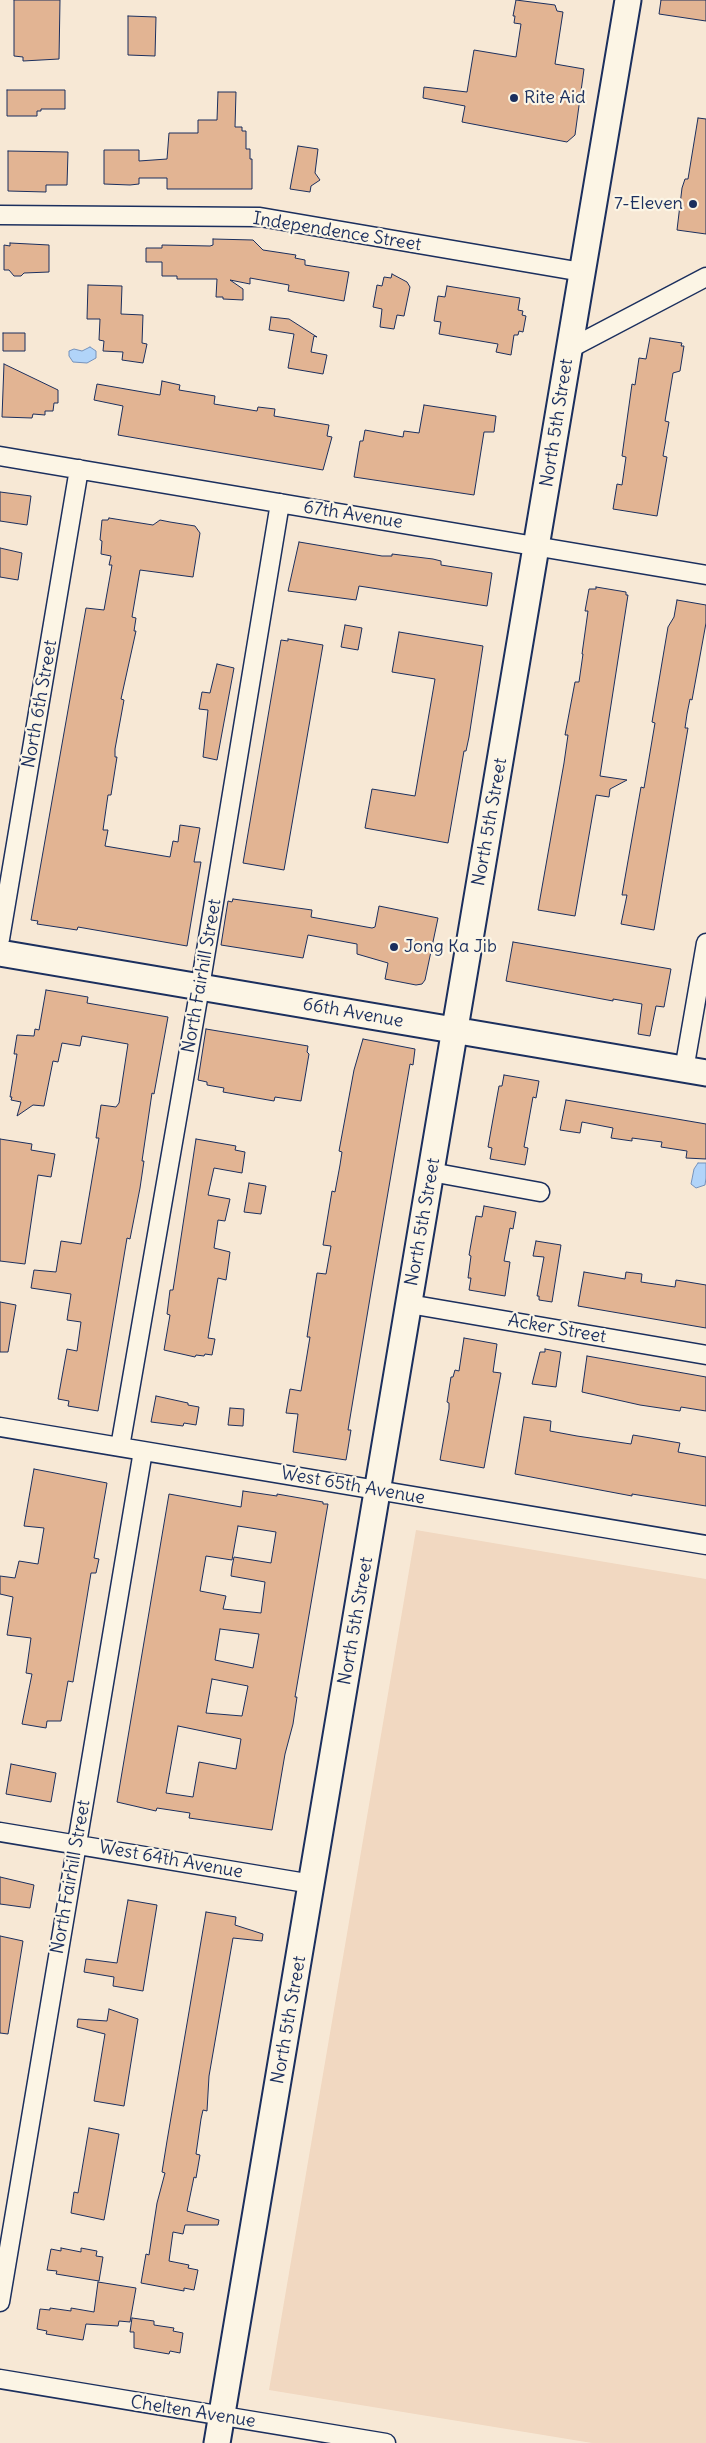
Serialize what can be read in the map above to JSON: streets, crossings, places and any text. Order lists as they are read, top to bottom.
{
  "streets": {
    "street": [
      "Independence Street",
      "North 5th Street",
      "67th Avenue",
      "North 6th Street",
      "North Fairhill Street",
      "66th Avenue",
      "Acker Street",
      "West 65th Avenue",
      "West 64th Avenue",
      "Chelten Avenue"
    ]
  },
  "crossings": [
    ["Independence Street", "North 5th Street"],
    ["North 5th Street", "67th Avenue"],
    ["North 5th Street", "66th Avenue"],
    ["North 5th Street", "Acker Street"],
    ["North 5th Street", "West 65th Avenue"],
    ["North 5th Street", "West 64th Avenue"],
    ["North 5th Street", "Chelten Avenue"],
    ["67th Avenue", "North 6th Street"],
    ["67th Avenue", "North Fairhill Street"],
    ["North Fairhill Street", "66th Avenue"],
    ["North Fairhill Street", "West 65th Avenue"],
    ["North Fairhill Street", "West 64th Avenue"]
  ],
  "places": ["Rite Aid", "7-Eleven", "Jong Ka Jib"]
}
